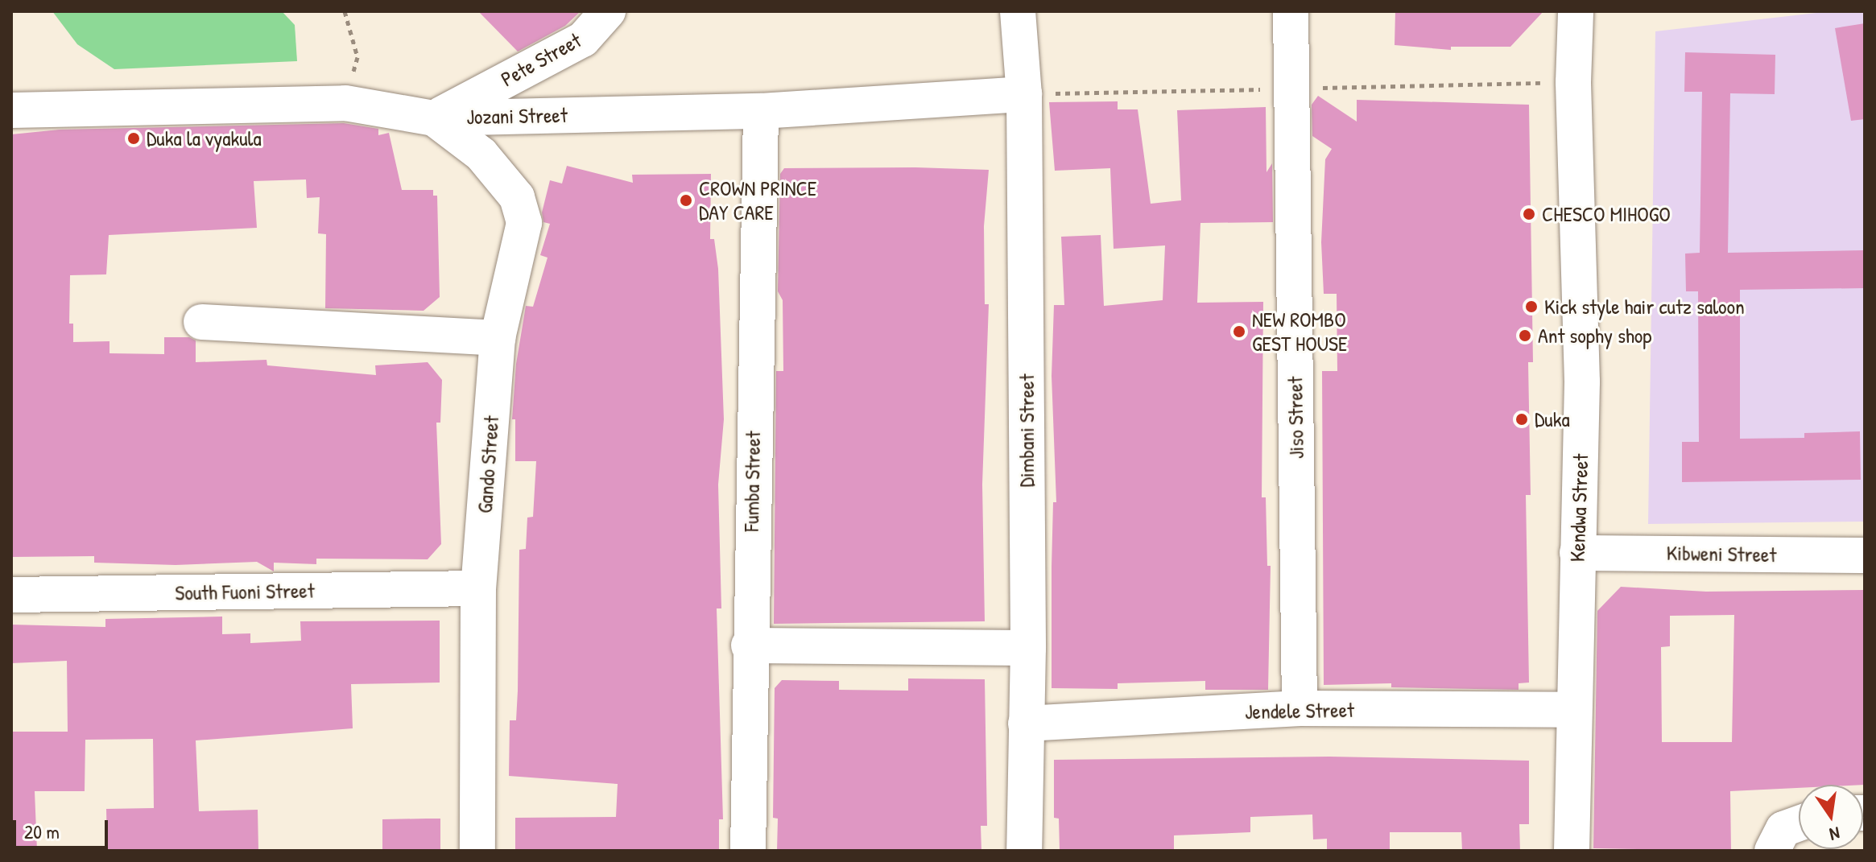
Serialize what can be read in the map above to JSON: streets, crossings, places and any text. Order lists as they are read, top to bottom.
{
  "streets": {
    "street": [
      "Pete Street",
      "Jozani Street",
      "Jiso Street",
      "Dimbani Street",
      "Gando Street",
      "Fumba Street",
      "Kendwa Street",
      "Kibweni Street",
      "South Fuoni Street",
      "Jendele Street"
    ]
  },
  "crossings": [
    ["Pete Street", "Jozani Street"],
    ["Pete Street", "Gando Street"],
    ["Jozani Street", "Dimbani Street"],
    ["Jozani Street", "Gando Street"],
    ["Jozani Street", "Fumba Street"],
    ["Jiso Street", "Jendele Street"],
    ["Dimbani Street", "Jendele Street"],
    ["Gando Street", "South Fuoni Street"],
    ["Kendwa Street", "Kibweni Street"],
    ["Kendwa Street", "Jendele Street"]
  ],
  "places": [
    "Duka la vyakula",
    "CROWN PRINCE DAY CARE",
    "CHESCO MIHOGO",
    "Kick style hair cutz saloon",
    "NEW ROMBO GEST HOUSE",
    "Ant sophy shop",
    "Duka"
  ],
  "scale_bar": "20 m",
  "north": "bottom"
}
